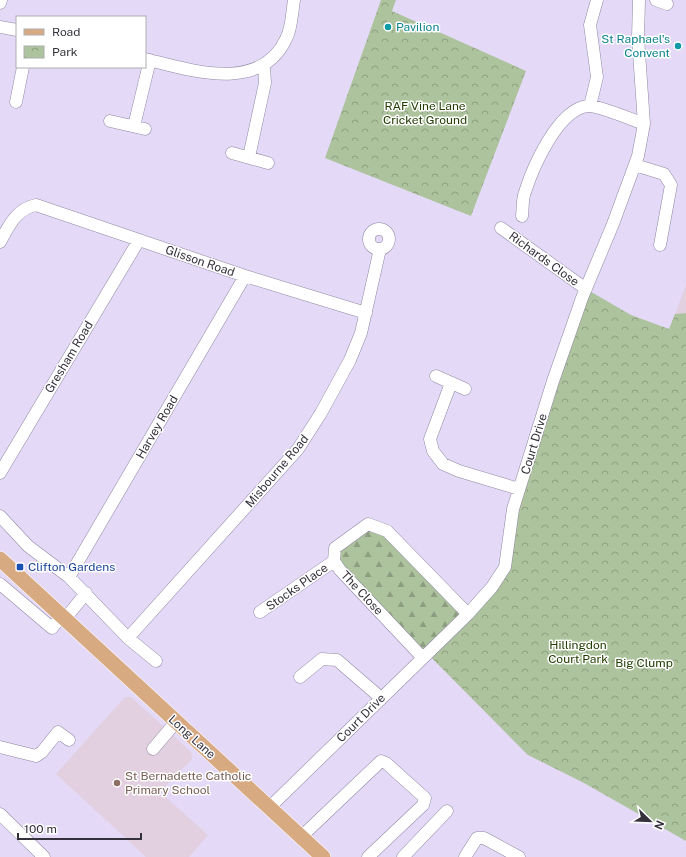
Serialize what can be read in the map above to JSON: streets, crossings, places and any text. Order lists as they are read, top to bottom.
{
  "streets": {
    "main road": ["Long Lane"],
    "street": [
      "Richards Close",
      "Glisson Road",
      "Gresham Road",
      "Harvey Road",
      "Court Drive",
      "Misbourne Road",
      "Stocks Place",
      "The Close"
    ]
  },
  "crossings": [
    ["Richards Close", "Court Drive"],
    ["Glisson Road", "Gresham Road"],
    ["Glisson Road", "Harvey Road"],
    ["Glisson Road", "Misbourne Road"],
    ["Court Drive", "The Close"],
    ["Court Drive", "Long Lane"],
    ["Stocks Place", "The Close"]
  ],
  "parks": ["RAF Vine Lane Cricket Ground", "Hillingdon Court Park", "Big Clump"],
  "places": {
    "other": ["Pavilion", "St Raphael's Convent", "St Bernadette Catholic Primary School"],
    "transit": ["Clifton Gardens"]
  },
  "legend": ["Road", "Park"],
  "scale_bar": "100 m",
  "north": "bottom right"
}
